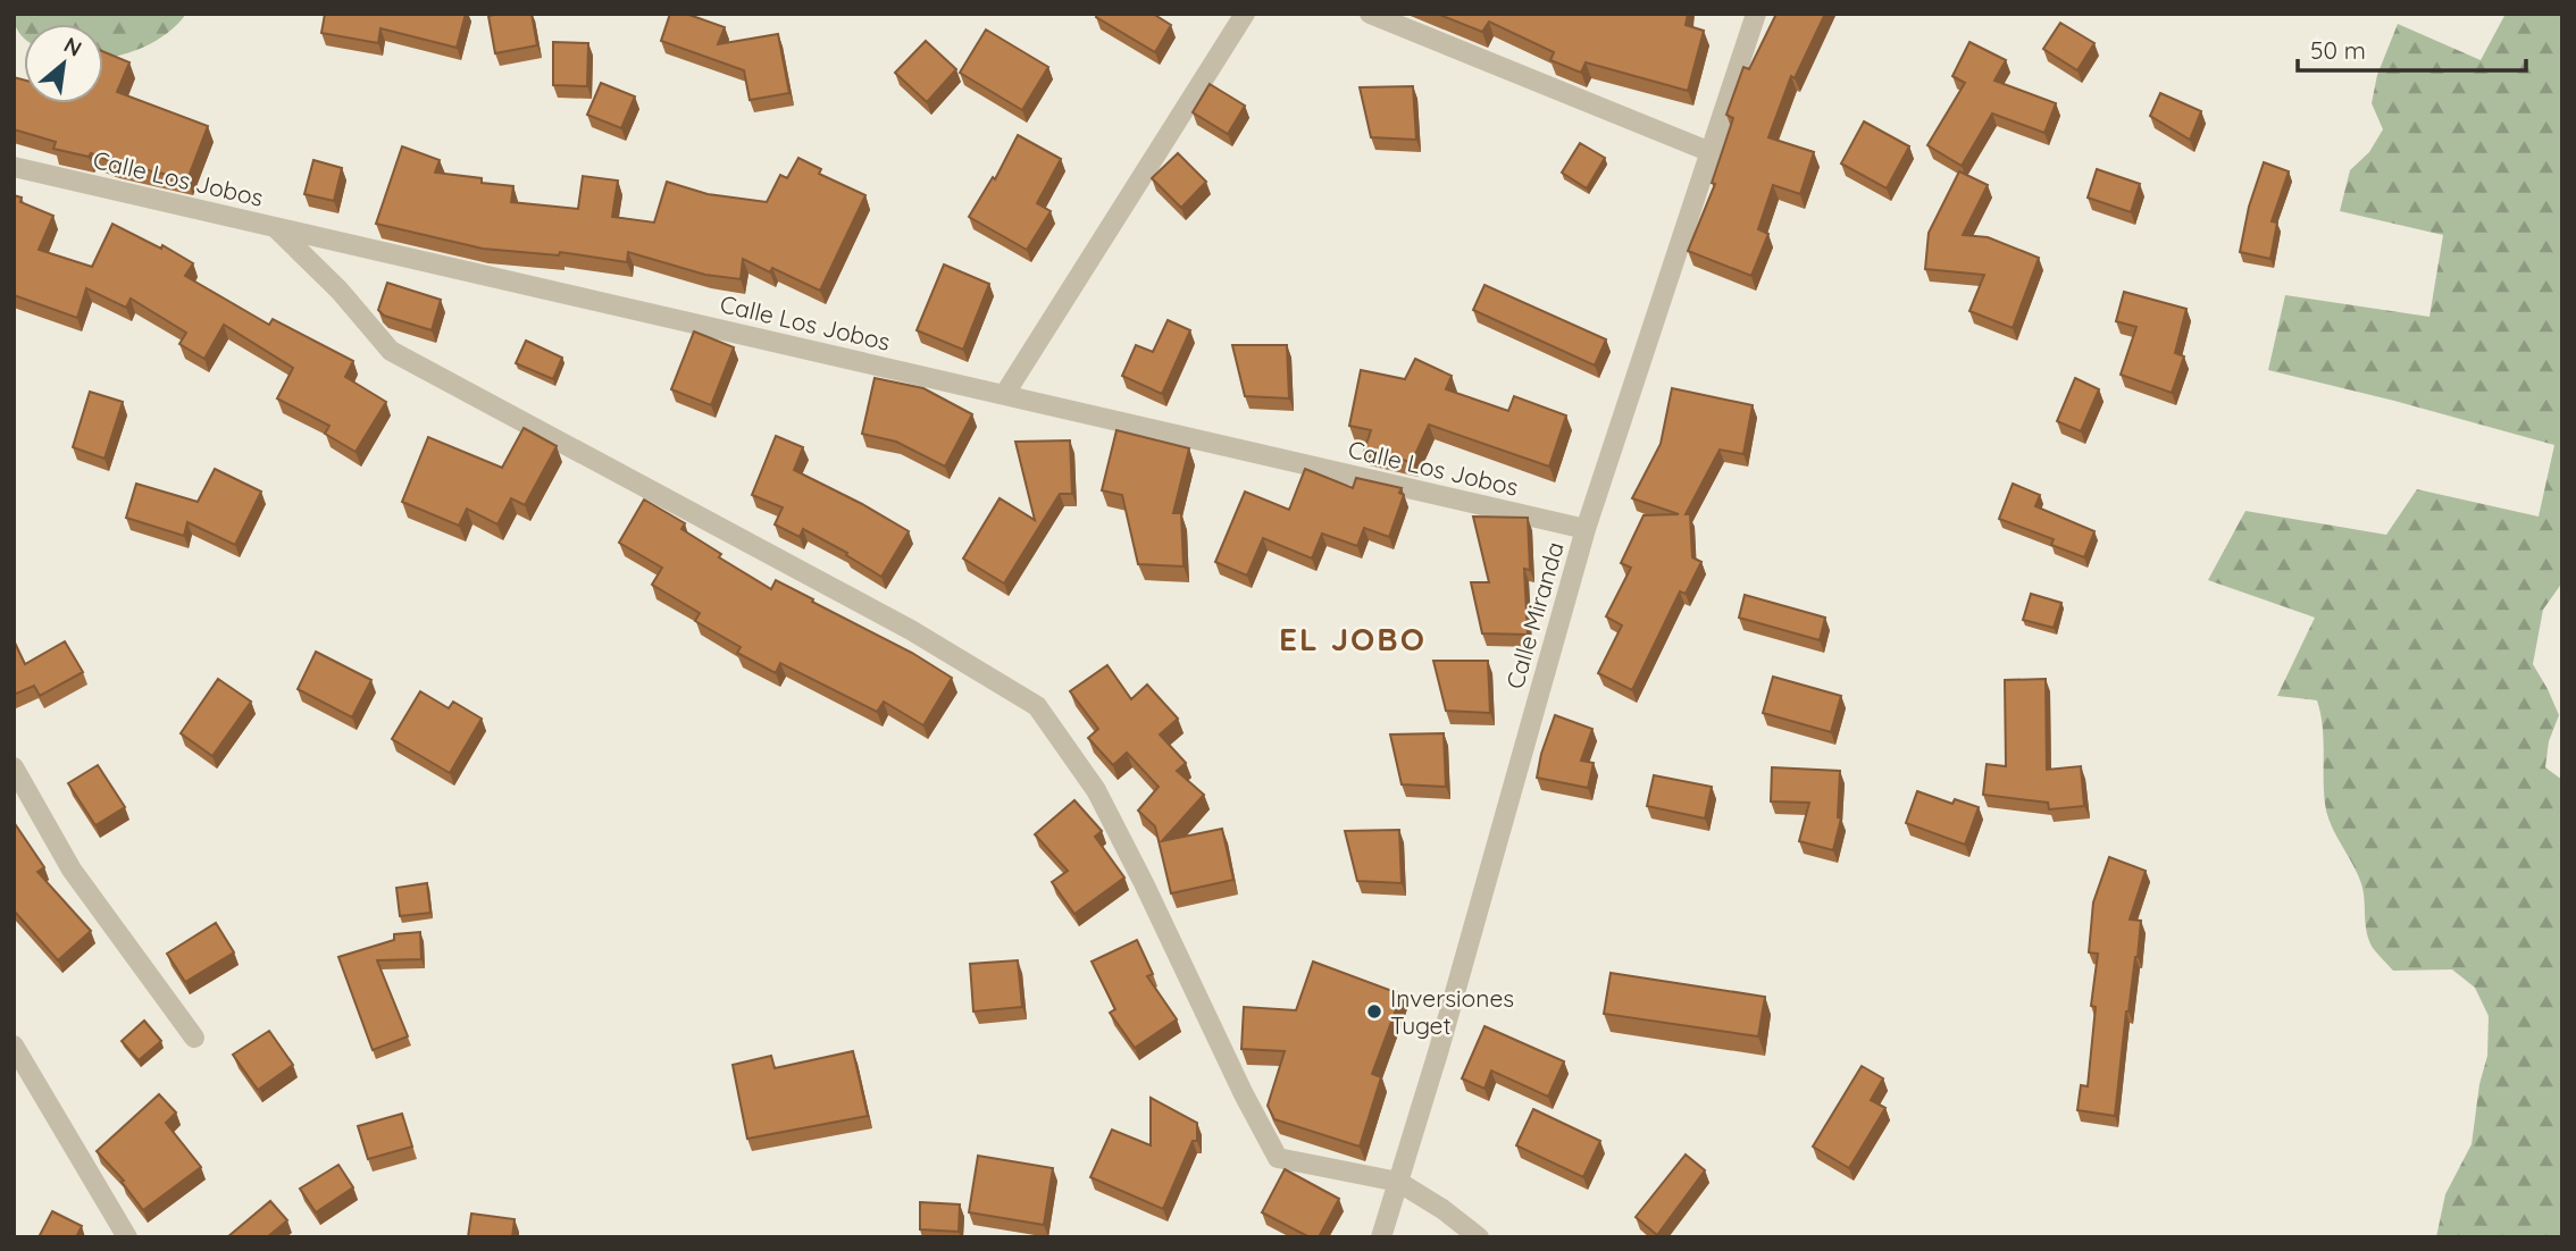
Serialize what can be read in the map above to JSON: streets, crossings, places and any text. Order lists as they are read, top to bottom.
{
  "streets": {
    "street": ["Calle Los Jobos", "Calle Miranda"]
  },
  "crossings": [
    ["Calle Los Jobos", "Calle Miranda"]
  ],
  "districts": ["EL JOBO"],
  "places": ["Inversiones Tuget"],
  "scale_bar": "50 m",
  "north": "top right"
}
